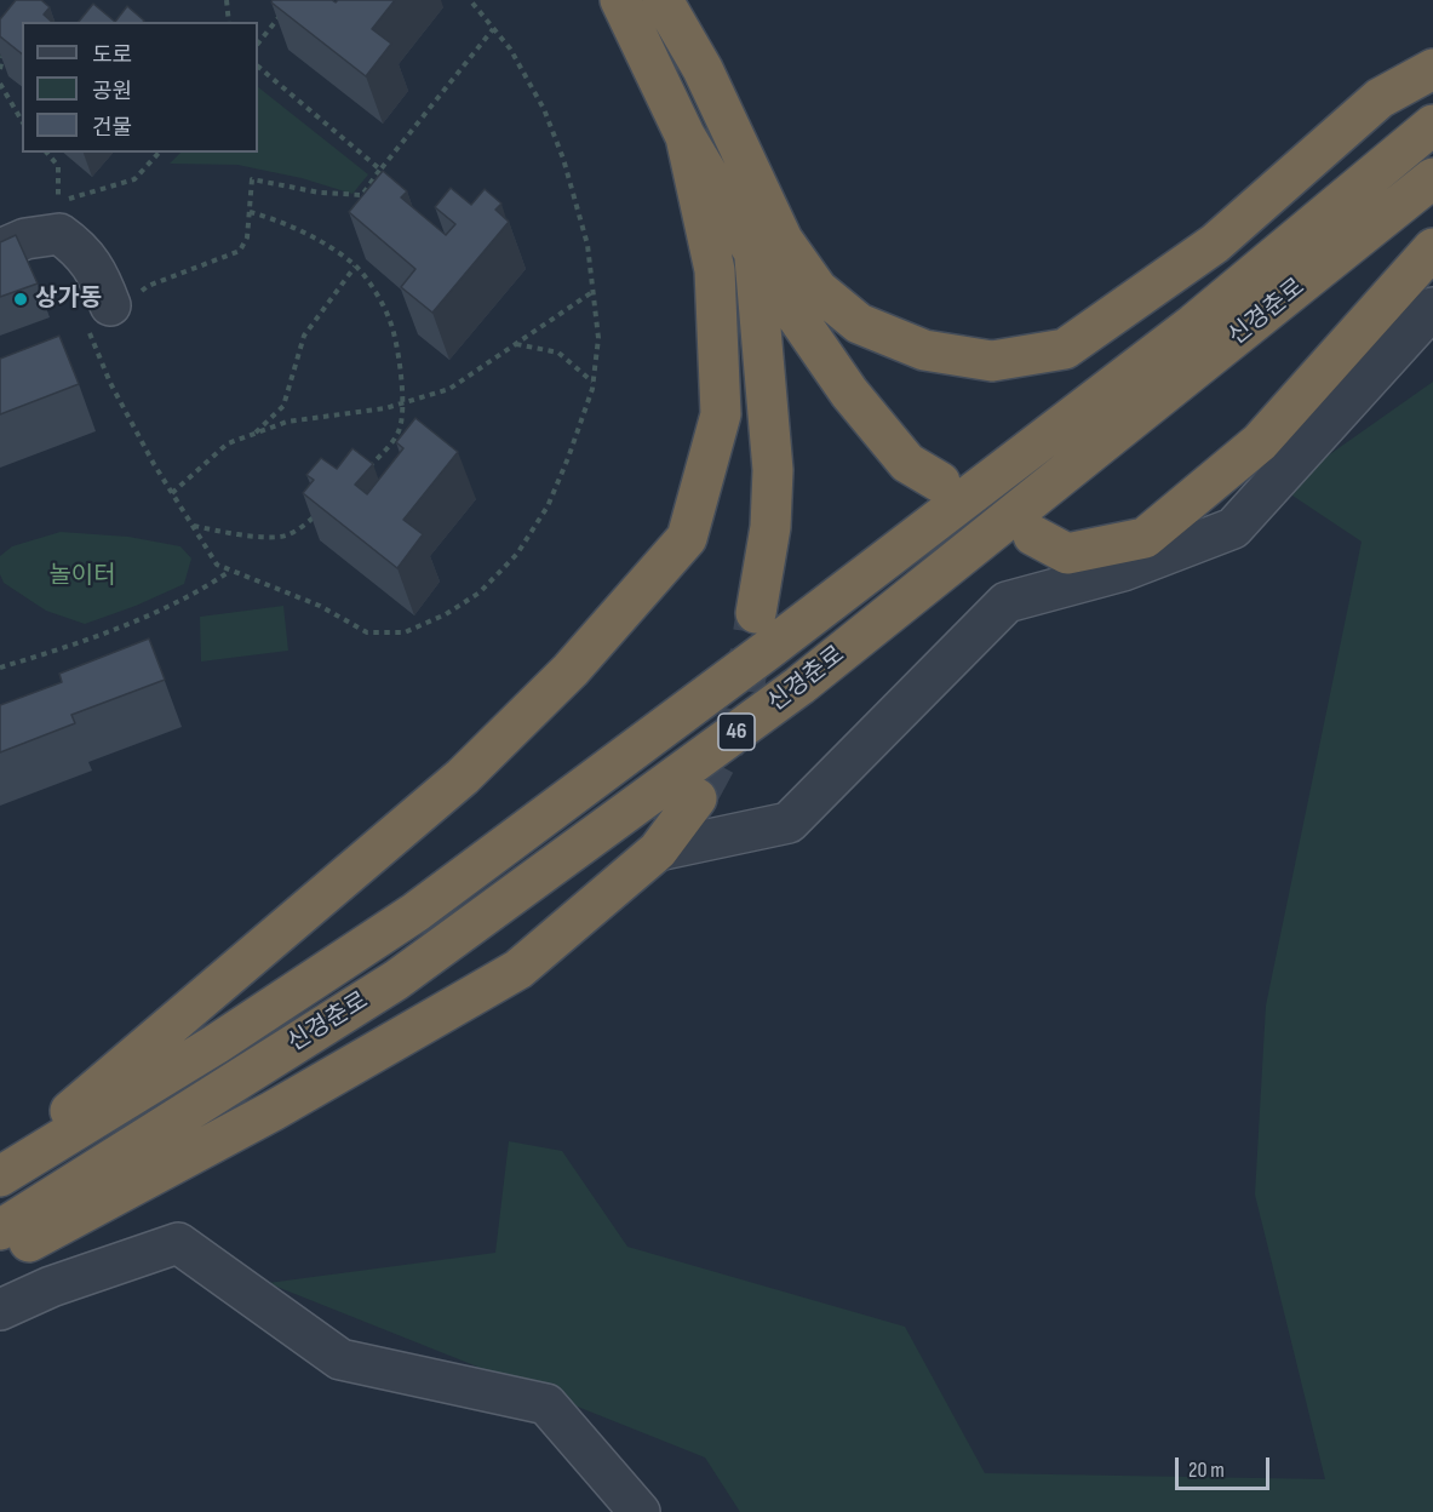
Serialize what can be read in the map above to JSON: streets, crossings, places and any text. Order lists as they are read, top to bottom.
{
  "streets": {
    "highway": ["신경춘로", "46"]
  },
  "parks": ["놀이터"],
  "places": ["상가동"],
  "legend": ["도로", "공원", "건물"],
  "scale_bar": "20 m"
}
